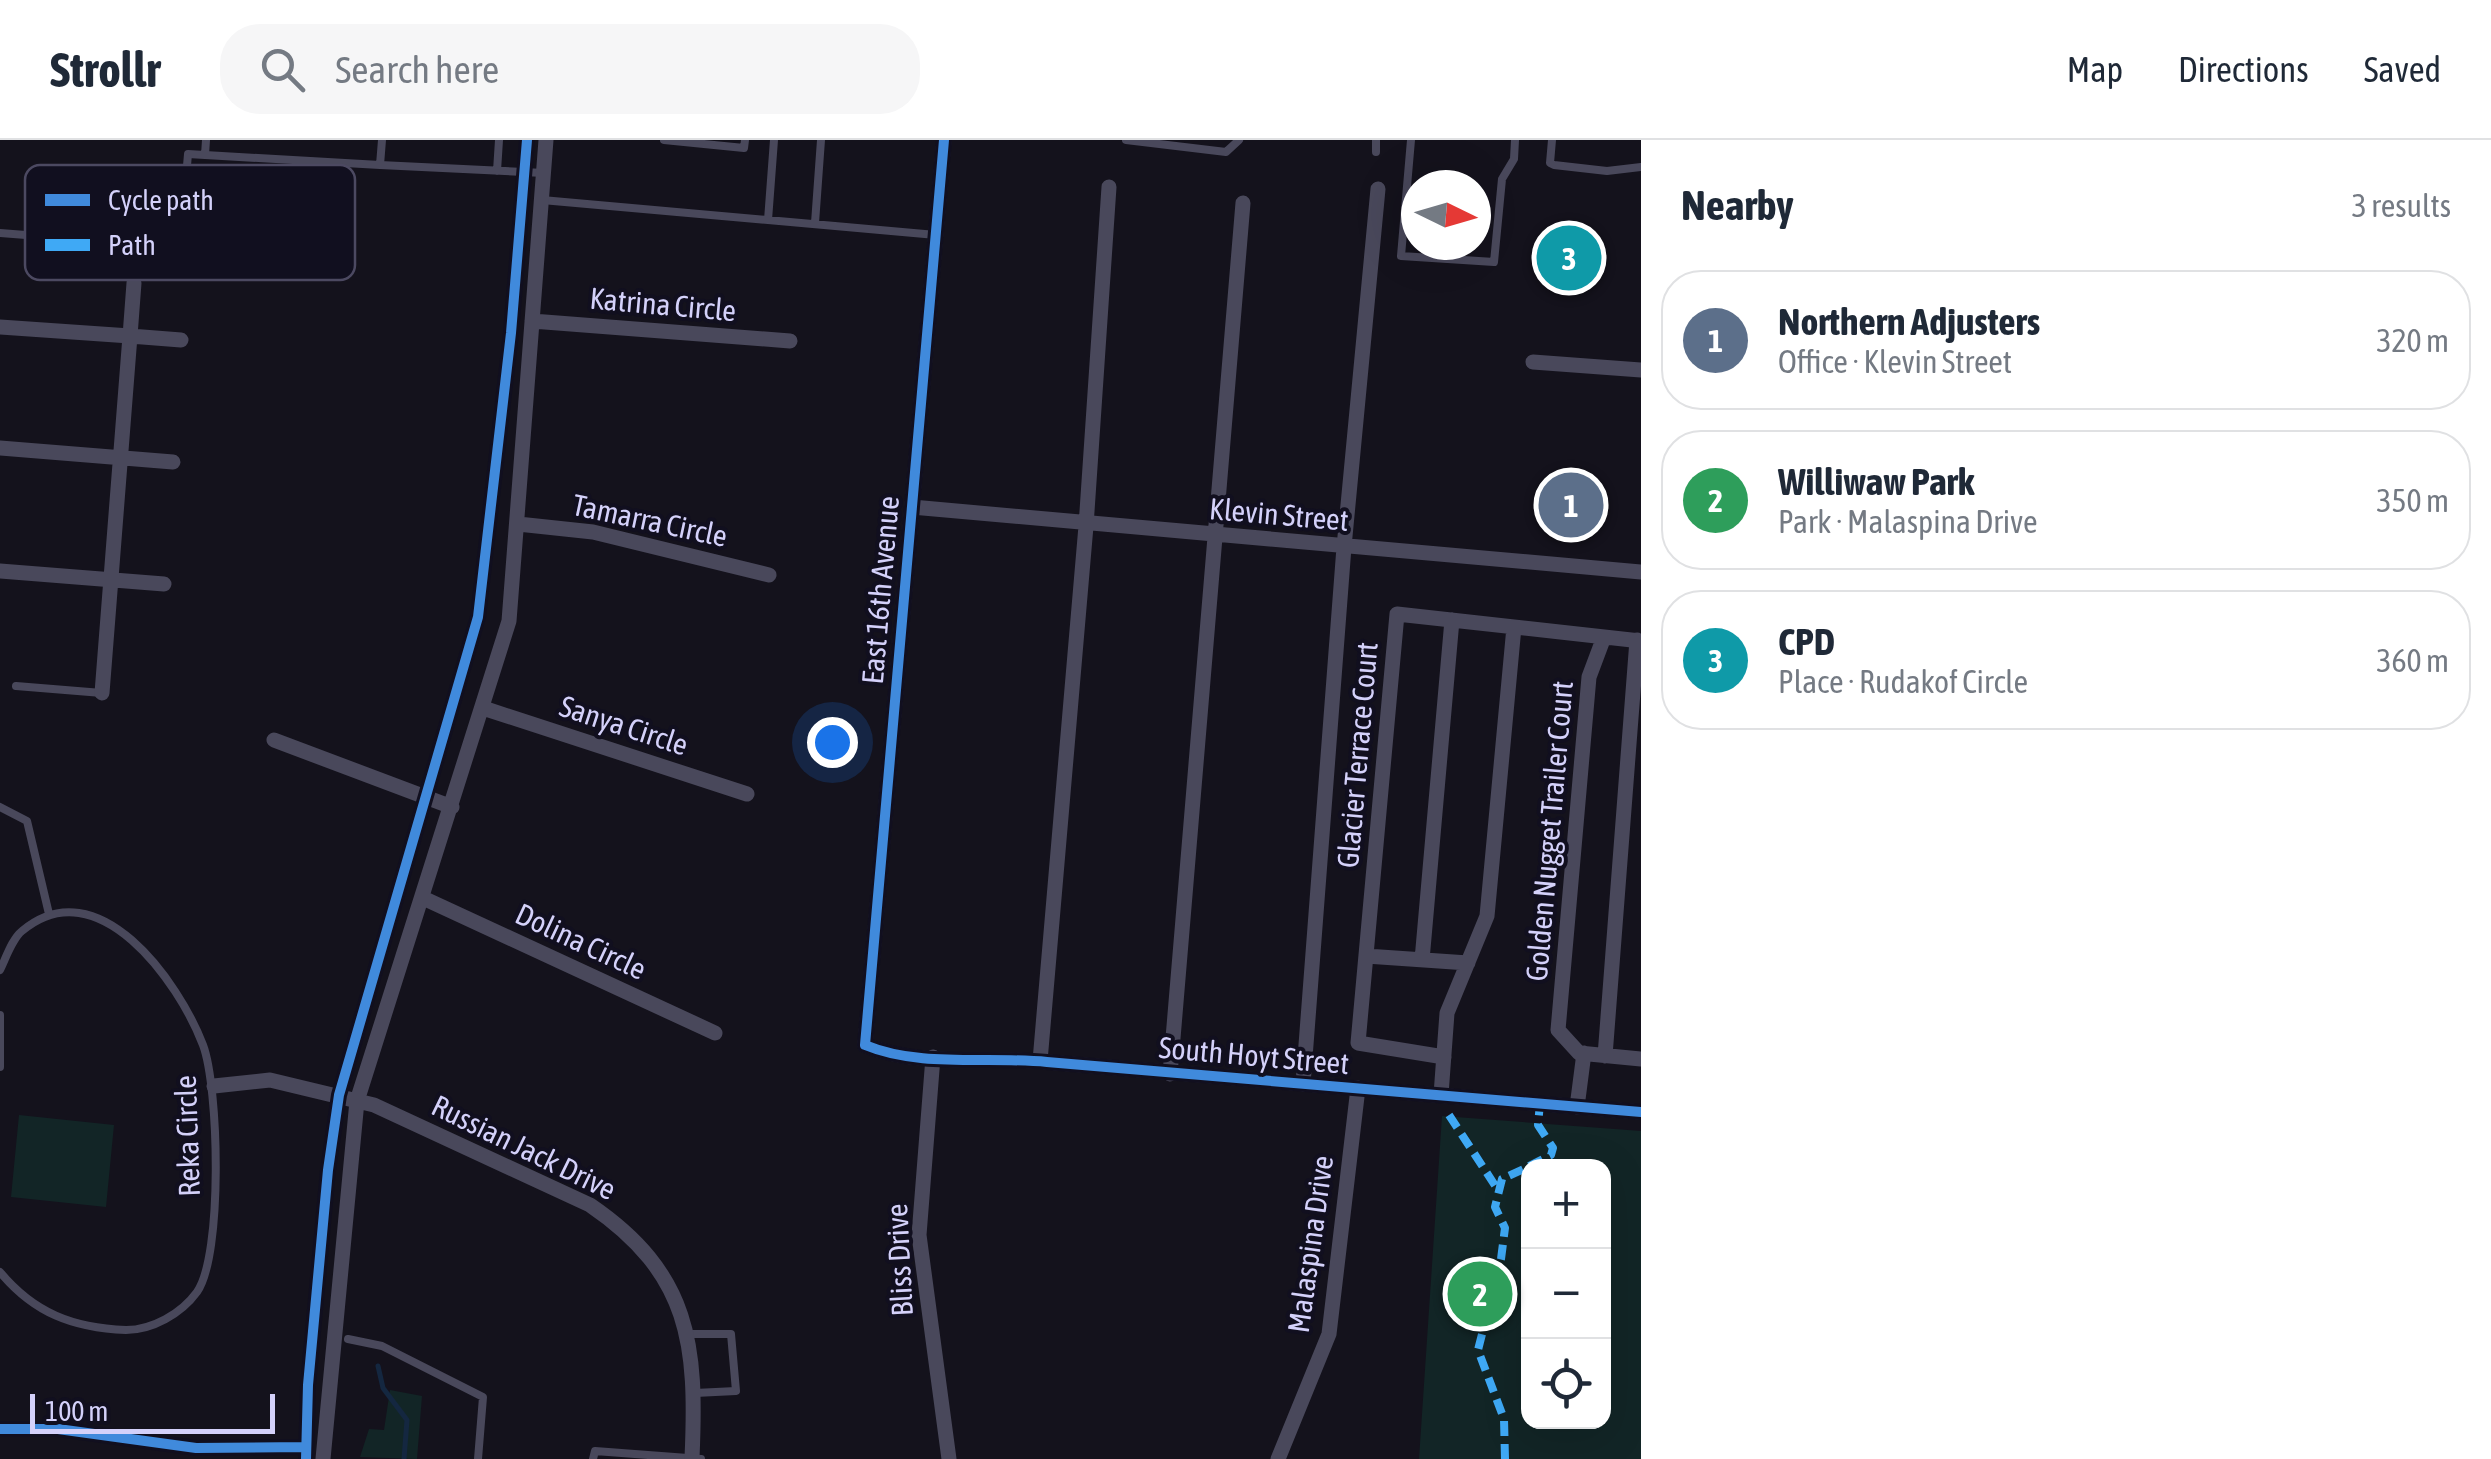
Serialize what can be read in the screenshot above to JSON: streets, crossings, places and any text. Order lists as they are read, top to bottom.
{
  "streets": {
    "street": [
      "Katrina Circle",
      "Klevin Street",
      "Tamarra Circle",
      "East 16th Avenue",
      "Sanya Circle",
      "Glacier Terrace Court",
      "Golden Nugget Trailer Court",
      "Dolina Circle",
      "South Hoyt Street",
      "Russian Jack Drive",
      "Malaspina Drive",
      "Bliss Drive"
    ],
    "lane": ["Reka Circle"]
  },
  "crossings": [
    ["Klevin Street", "East 16th Avenue"],
    ["East 16th Avenue", "South Hoyt Street"],
    ["Glacier Terrace Court", "Golden Nugget Trailer Court"],
    ["South Hoyt Street", "Malaspina Drive"],
    ["South Hoyt Street", "Bliss Drive"],
    ["Reka Circle", "Russian Jack Drive"]
  ],
  "legend": ["Cycle path", "Path"],
  "scale_bar": "100 m",
  "north": "right",
  "page": {
    "header": "Strollr",
    "search": "Search here",
    "nav": ["Map", "Directions", "Saved"],
    "heading": ["Nearby", "3 results"],
    "pins": ["3", "1", "2"],
    "list": [
      {
        "mark": "1",
        "name": "Northern Adjusters",
        "note": "Office · Klevin Street",
        "value": "320 m"
      },
      {
        "mark": "2",
        "name": "Williwaw Park",
        "note": "Park · Malaspina Drive",
        "value": "350 m"
      },
      {
        "mark": "3",
        "name": "CPD",
        "note": "Place · Rudakof Circle",
        "value": "360 m"
      }
    ],
    "map_buttons": ["+", "−"],
    "scale": "100 m"
  }
}
